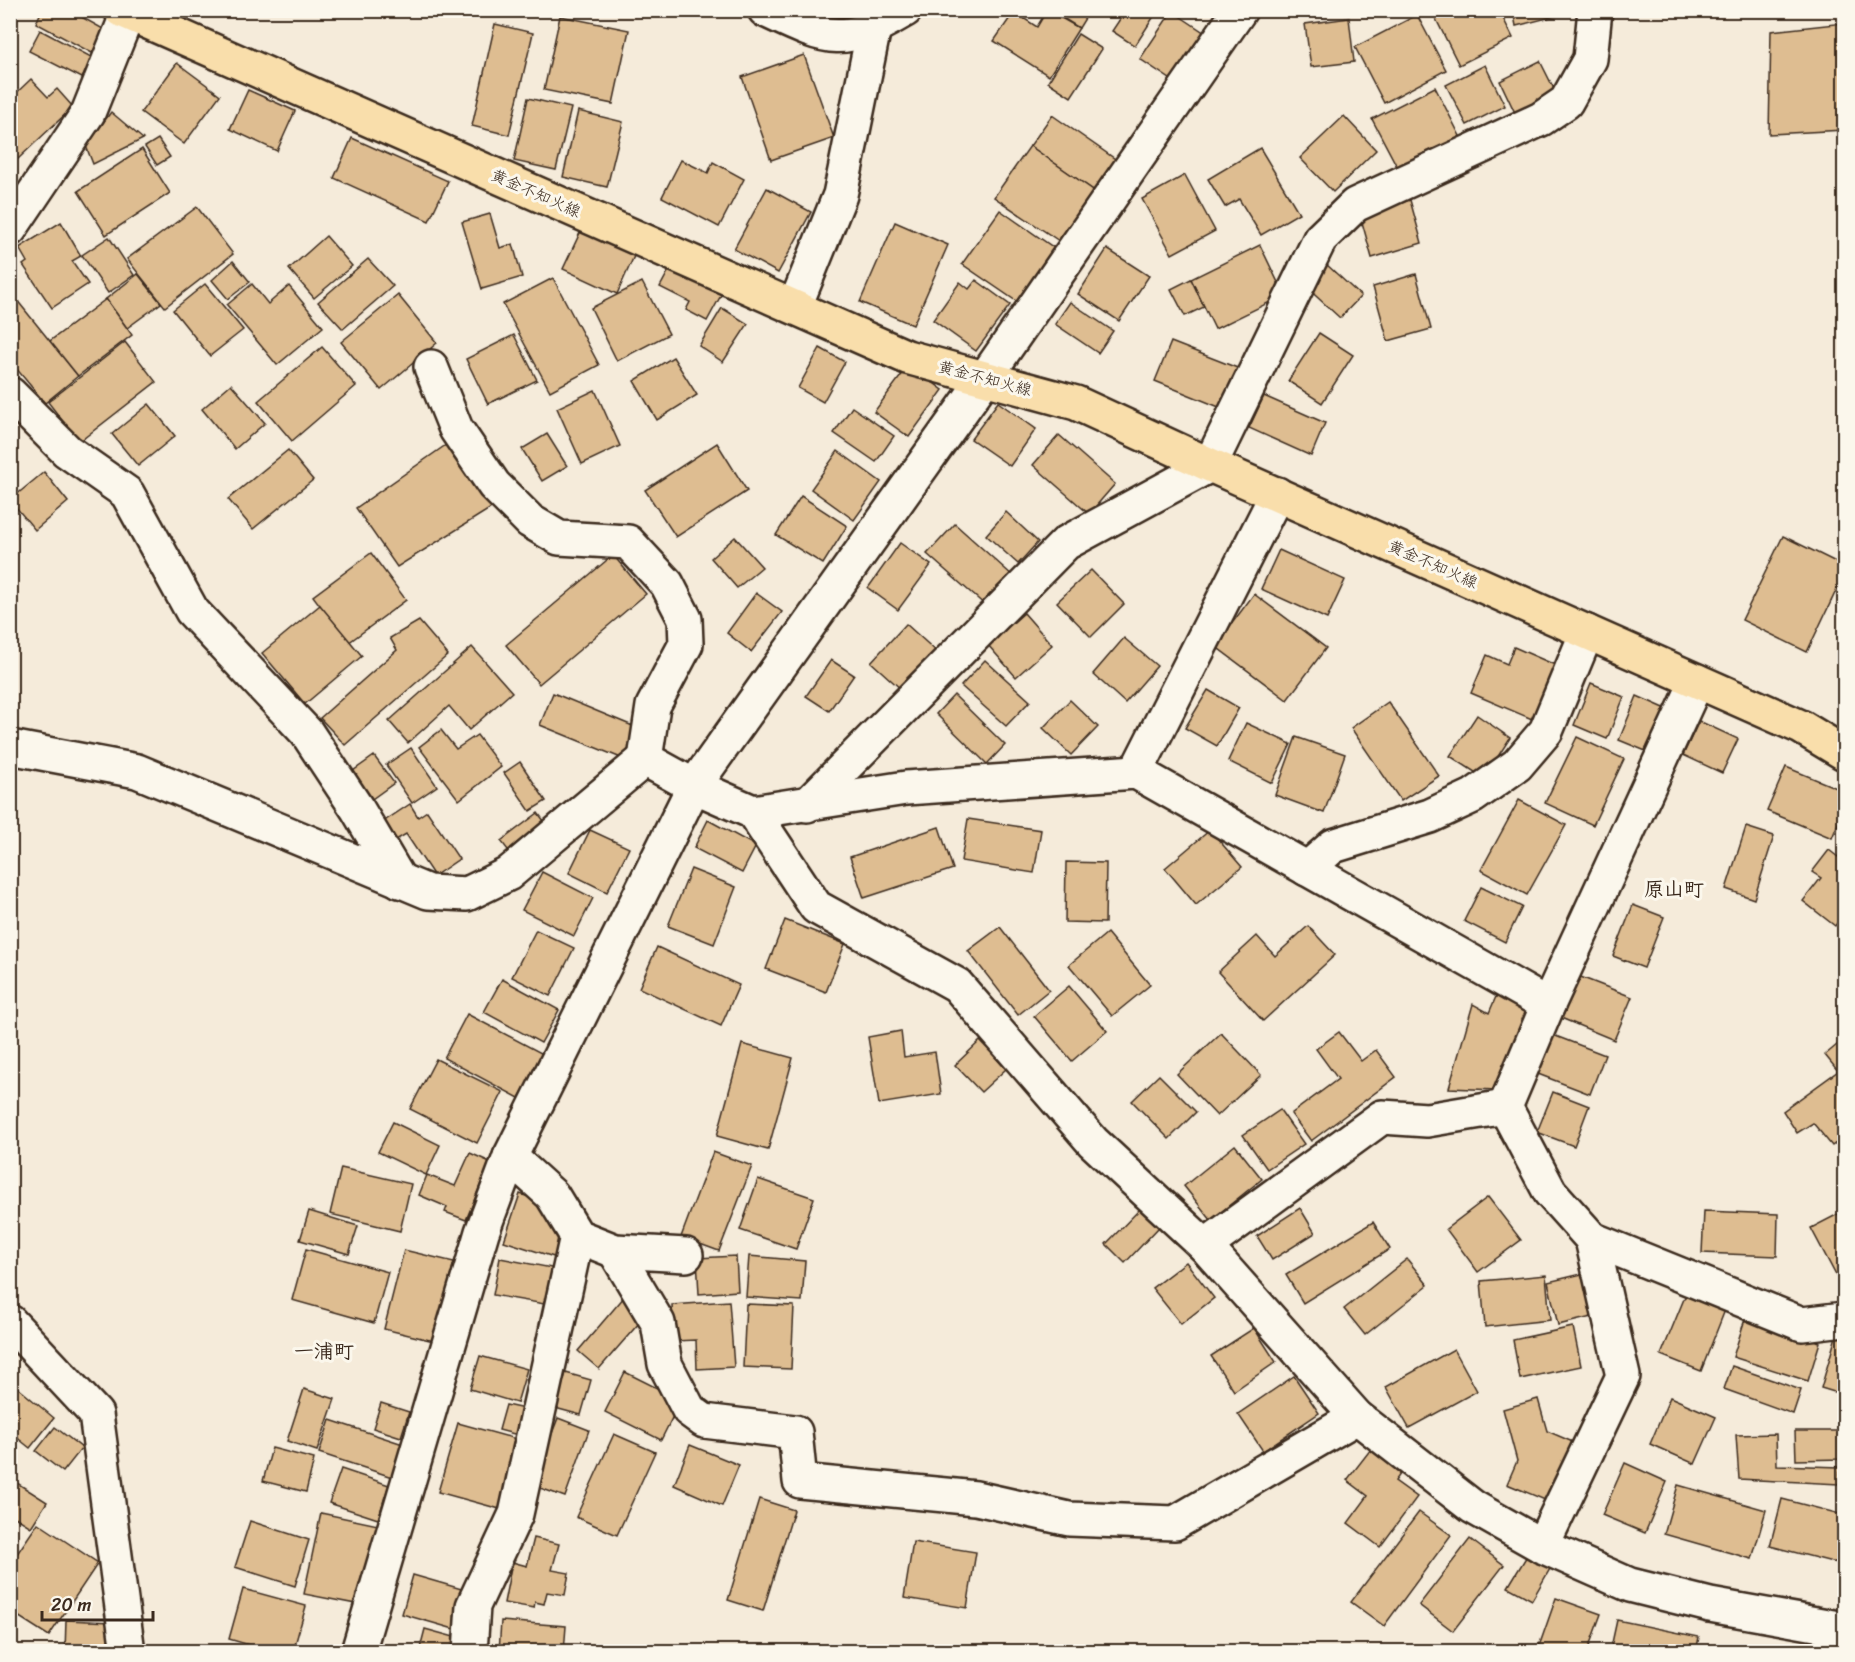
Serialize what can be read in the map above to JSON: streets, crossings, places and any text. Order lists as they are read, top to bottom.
{
  "streets": {
    "main road": ["黄金不知火線"]
  },
  "districts": ["原山町", "一浦町"],
  "scale_bar": "20 m"
}
